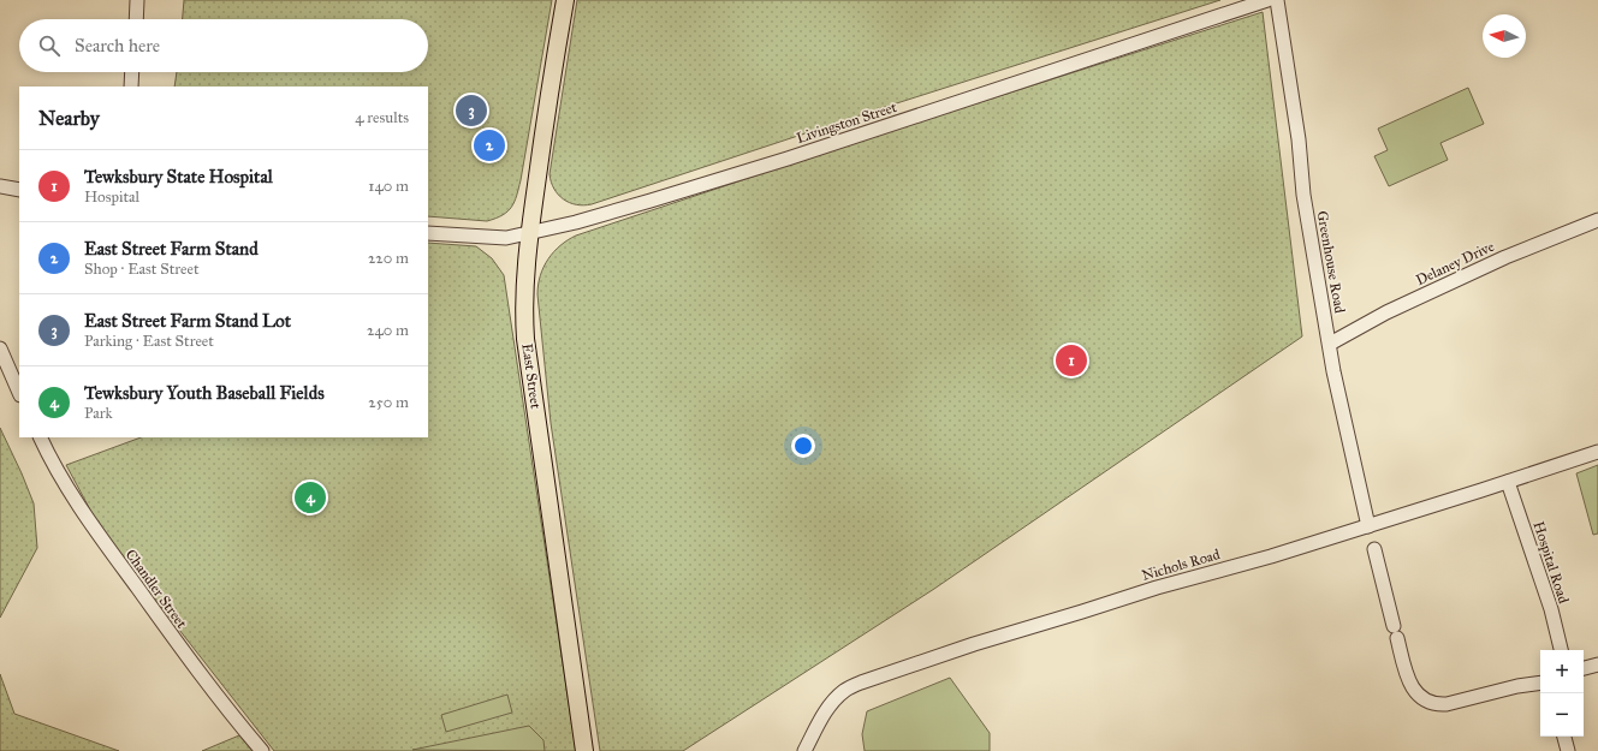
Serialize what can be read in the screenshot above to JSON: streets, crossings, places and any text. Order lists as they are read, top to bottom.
{
  "streets": {
    "main road": ["East Street"],
    "street": [
      "Livingston Street",
      "Greenhouse Road",
      "Delaney Drive",
      "Hospital Road",
      "Nichols Road",
      "Chandler Street"
    ]
  },
  "crossings": [
    ["Livingston Street", "East Street"],
    ["Greenhouse Road", "Delaney Drive"],
    ["Greenhouse Road", "Nichols Road"],
    ["Hospital Road", "Nichols Road"]
  ],
  "north": "left",
  "page": {
    "search": "Search here",
    "heading": ["Nearby", "4 results"],
    "pins": [
      "3",
      "2",
      "1",
      "4"
    ],
    "list": [
      {
        "mark": "1",
        "name": "Tewksbury State Hospital",
        "note": "Hospital",
        "value": "140 m"
      },
      {
        "mark": "2",
        "name": "East Street Farm Stand",
        "note": "Shop · East Street",
        "value": "220 m"
      },
      {
        "mark": "3",
        "name": "East Street Farm Stand Lot",
        "note": "Parking · East Street",
        "value": "240 m"
      },
      {
        "mark": "4",
        "name": "Tewksbury Youth Baseball Fields",
        "note": "Park",
        "value": "250 m"
      }
    ],
    "map_buttons": ["+", "−"]
  }
}
